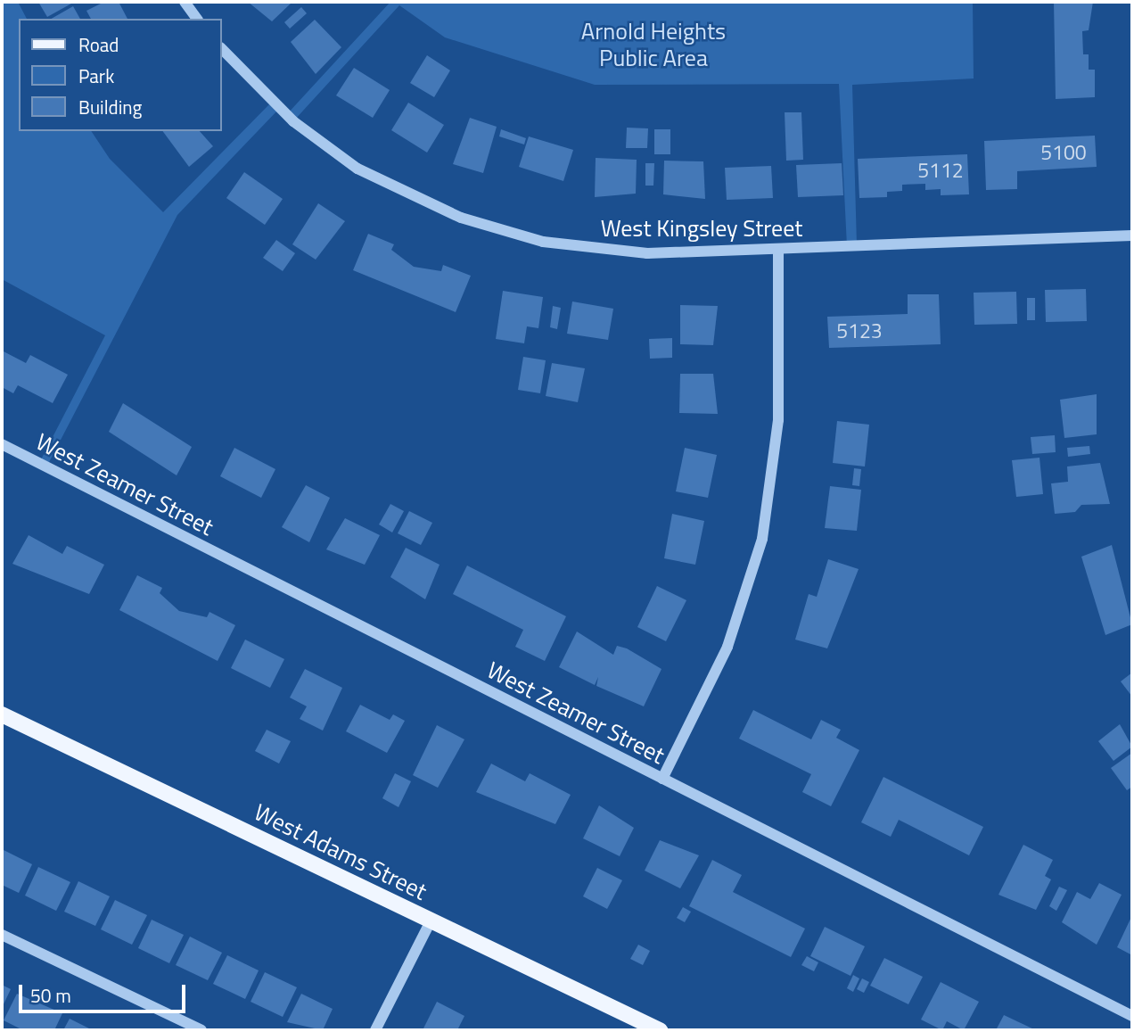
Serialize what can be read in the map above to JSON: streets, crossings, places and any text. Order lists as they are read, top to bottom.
{
  "streets": {
    "main road": ["West Adams Street"],
    "street": ["West Kingsley Street", "West Zeamer Street"]
  },
  "parks": ["Arnold Heights Public Area"],
  "house_numbers": ["5100", "5112", "5123"],
  "legend": ["Road", "Park", "Building"],
  "scale_bar": "50 m"
}
